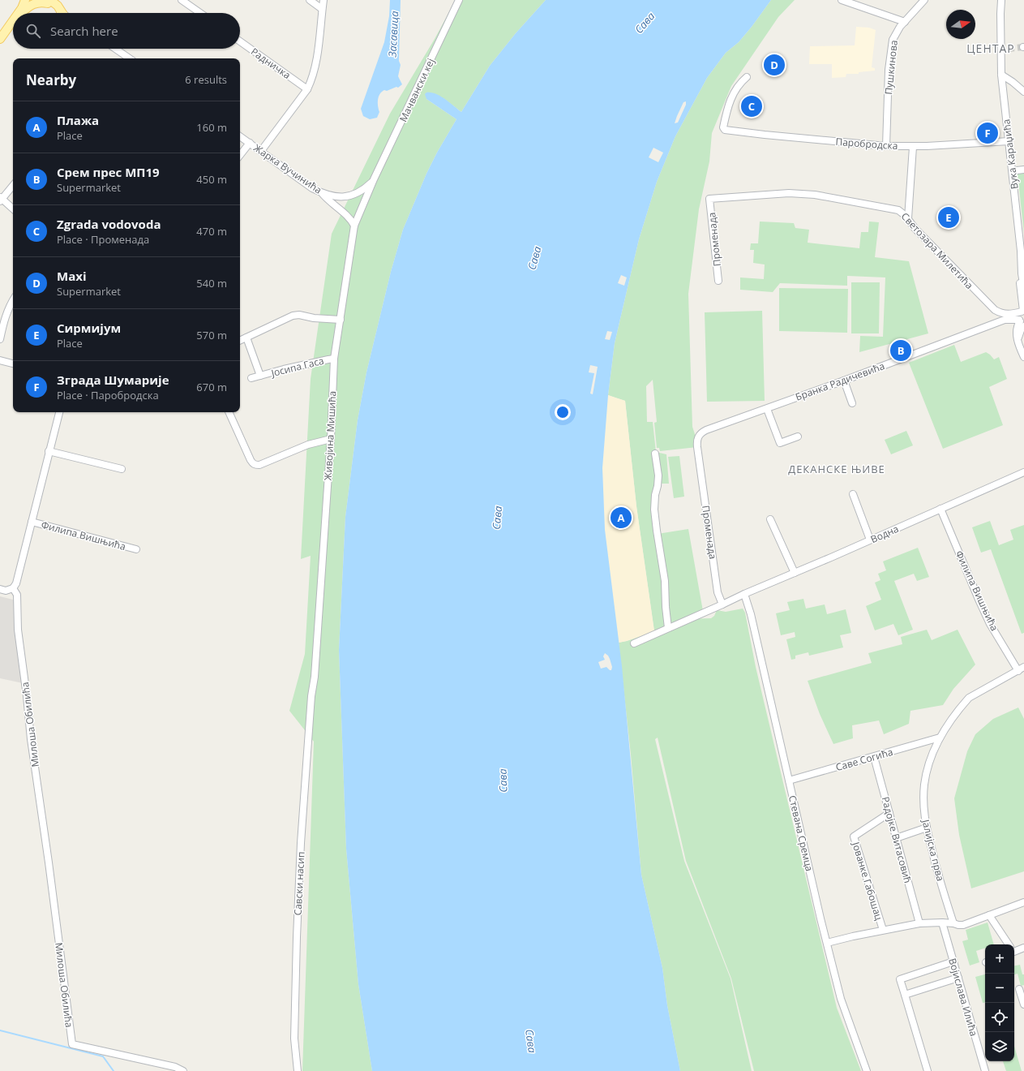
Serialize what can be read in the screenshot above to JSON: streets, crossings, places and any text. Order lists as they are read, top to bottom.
{
  "streets": {
    "street": [
      "Радничка",
      "Пушкинова",
      "Мачвански кеј",
      "Паробродска",
      "Вука Караџића",
      "Жарка Вучинића",
      "Променада",
      "Светозара Милетића",
      "Јосипа Гаса",
      "Бранка Радичевића",
      "Живојина Мишића",
      "Водна",
      "Филипа Вишњића",
      "Милоша Обилића",
      "Саве Согића",
      "Стевана Сремца",
      "Радојке Витасовић",
      "Јалијска прва",
      "Јованке Габошац",
      "Савски насип",
      "Војислава Илића"
    ]
  },
  "crossings": [
    ["Пушкинова", "Паробродска"],
    ["Мачвански кеј", "Жарка Вучинића"],
    ["Мачвански кеј", "Живојина Мишића"],
    ["Паробродска", "Вука Караџића"],
    ["Жарка Вучинића", "Живојина Мишића"],
    ["Променада", "Светозара Милетића"],
    ["Променада", "Бранка Радичевића"],
    ["Светозара Милетића", "Бранка Радичевића"],
    ["Јосипа Гаса", "Живојина Мишића"],
    ["Живојина Мишића", "Савски насип"],
    ["Водна", "Филипа Вишњића"],
    ["Водна", "Стевана Сремца"],
    ["Филипа Вишњића", "Јалијска прва"],
    ["Саве Согића", "Стевана Сремца"],
    ["Саве Согића", "Радојке Витасовић"],
    ["Саве Согића", "Јалијска прва"],
    ["Радојке Витасовић", "Јованке Габошац"]
  ],
  "districts": ["ЦЕНТАР", "ДЕКАНСКЕ ЊИВЕ"],
  "water": ["Сава", "Засавица"],
  "north": "right",
  "page": {
    "search": "Search here",
    "pins": [
      "D",
      "C",
      "F",
      "E",
      "B",
      "A"
    ],
    "heading": ["Nearby", "6 results"],
    "list": [
      {
        "mark": "A",
        "name": "Плажа",
        "note": "Place",
        "value": "160 m"
      },
      {
        "mark": "B",
        "name": "Срем прес МП19",
        "note": "Supermarket",
        "value": "450 m"
      },
      {
        "mark": "C",
        "name": "Zgrada vodovoda",
        "note": "Place · Променада",
        "value": "470 m"
      },
      {
        "mark": "D",
        "name": "Maxi",
        "note": "Supermarket",
        "value": "540 m"
      },
      {
        "mark": "E",
        "name": "Сирмијум",
        "note": "Place",
        "value": "570 m"
      },
      {
        "mark": "F",
        "name": "Зграда Шумарије",
        "note": "Place · Паробродска",
        "value": "670 m"
      }
    ],
    "map_buttons": ["+", "−"]
  }
}
